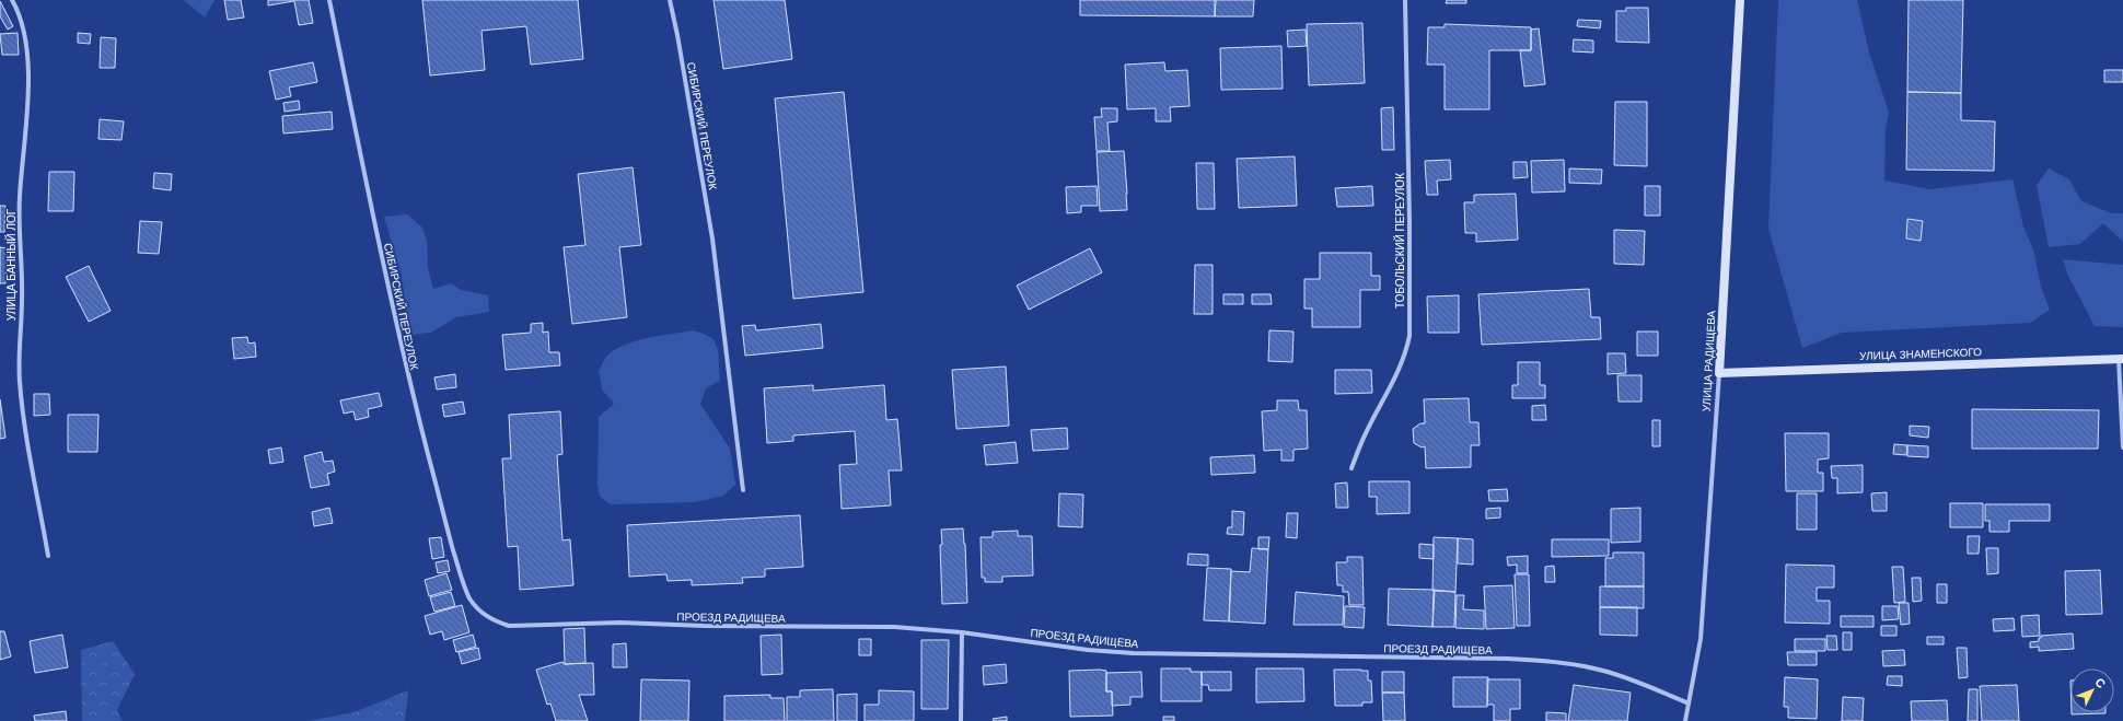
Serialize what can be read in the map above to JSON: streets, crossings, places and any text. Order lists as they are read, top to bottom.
{
  "streets": {
    "main road": ["УЛИЦА ЗНАМЕНСКОГО", "УЛИЦА РАДИЩЕВА"],
    "street": [
      "СИБИРСКИЙ ПЕРЕУЛОК",
      "ТОБОЛЬСКИЙ ПЕРЕУЛОК",
      "УЛИЦА БАННЫЙ ЛОГ",
      "ПРОЕЗД РАДИЩЕВА"
    ]
  },
  "crossings": [
    ["СИБИРСКИЙ ПЕРЕУЛОК", "ПРОЕЗД РАДИЩЕВА"],
    ["УЛИЦА ЗНАМЕНСКОГО", "УЛИЦА РАДИЩЕВА"],
    ["УЛИЦА РАДИЩЕВА", "ПРОЕЗД РАДИЩЕВА"]
  ],
  "north": "top right"
}
